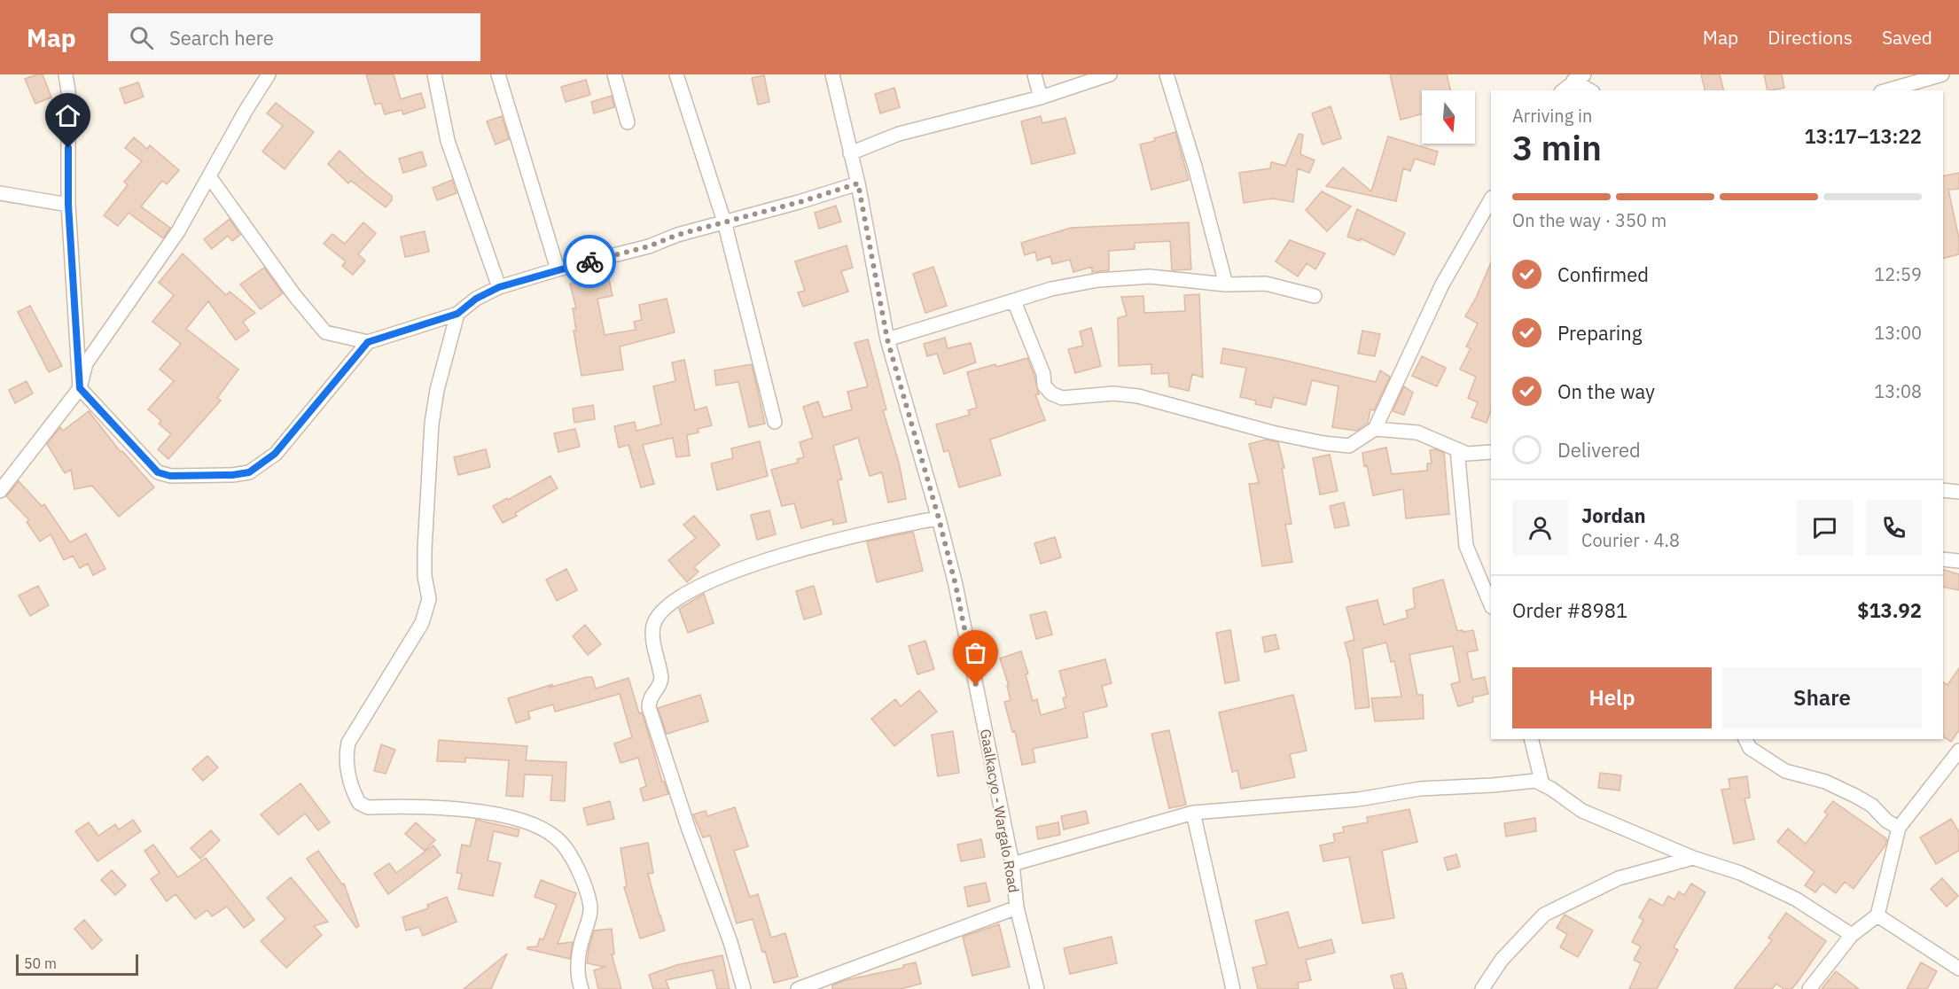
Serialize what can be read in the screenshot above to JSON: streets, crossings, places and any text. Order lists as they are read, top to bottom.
{
  "streets": {
    "street": ["Gaalkacyo - Wargalo Road"]
  },
  "scale_bar": "50 m",
  "north": "bottom",
  "page": {
    "header": "Map",
    "search": "Search here",
    "nav": ["Map", "Directions", "Saved"],
    "heading": ["3 min", "Arriving in", "13:17–13:22"],
    "panel": [
      "Jordan",
      "Courier · 4.8",
      "Order #8981",
      "$13.92"
    ],
    "bar": "On the way · 350 m",
    "list": [
      ["Confirmed", "12:59"],
      ["Preparing", "13:00"],
      ["On the way", "13:08"],
      "Delivered"
    ],
    "buttons": ["Help", "Share"],
    "scale": "50 m"
  }
}
